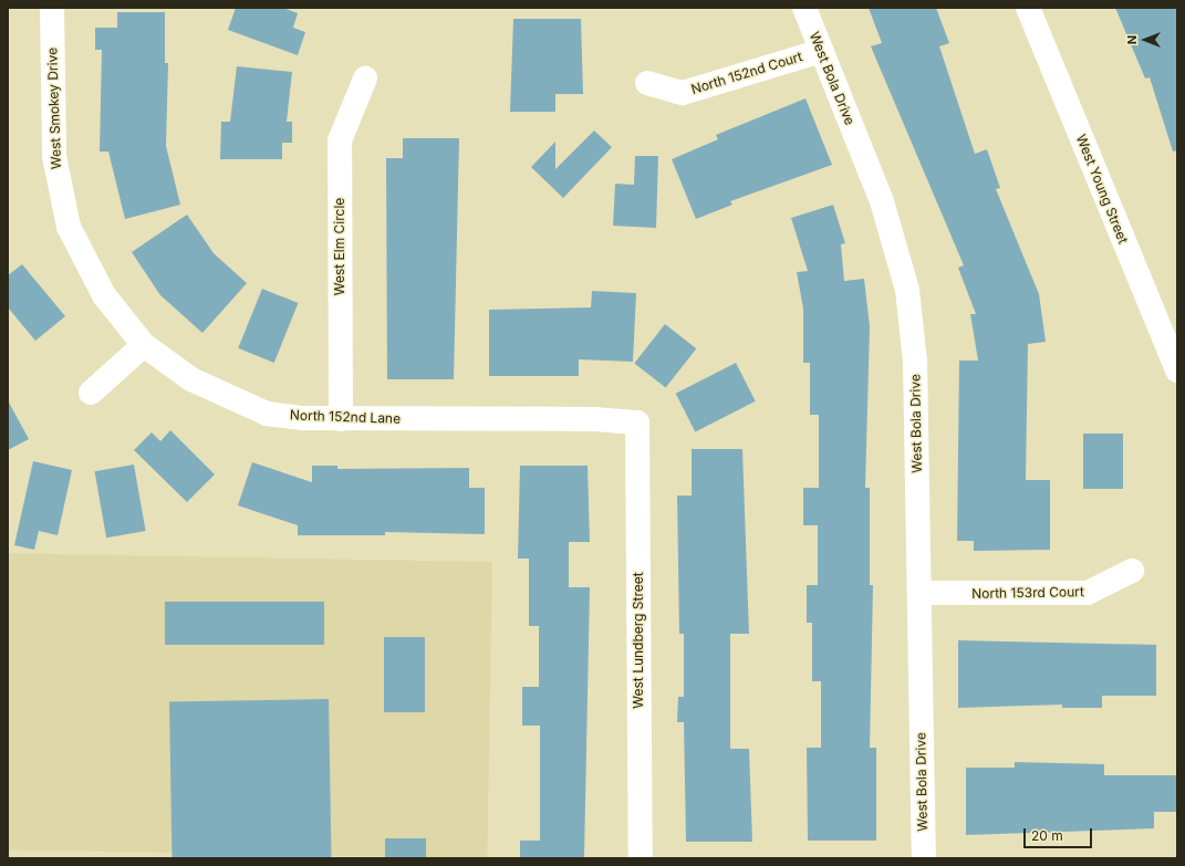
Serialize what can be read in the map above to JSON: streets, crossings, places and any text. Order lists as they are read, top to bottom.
{
  "streets": {
    "street": [
      "North 152nd Court",
      "West Bola Drive",
      "West Smokey Drive",
      "West Young Street",
      "West Elm Circle",
      "North 152nd Lane",
      "North 153rd Court",
      "West Lundberg Street"
    ]
  },
  "crossings": [
    ["North 152nd Court", "West Bola Drive"],
    ["West Bola Drive", "North 153rd Court"],
    ["West Smokey Drive", "North 152nd Lane"],
    ["West Elm Circle", "North 152nd Lane"],
    ["North 152nd Lane", "West Lundberg Street"]
  ],
  "scale_bar": "20 m",
  "north": "left"
}
